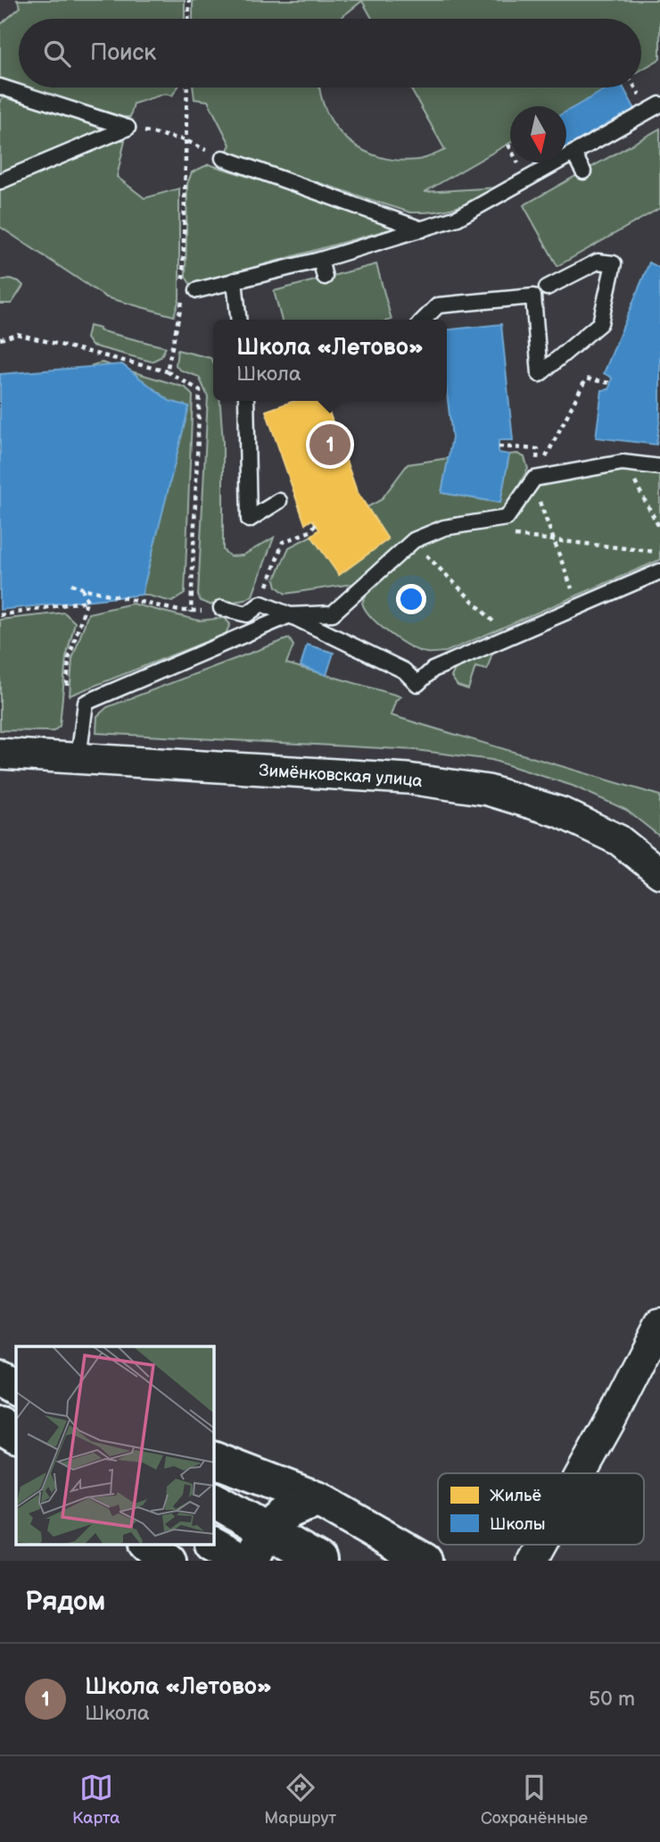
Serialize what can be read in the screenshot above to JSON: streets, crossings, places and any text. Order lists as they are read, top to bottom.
{
  "streets": {
    "street": ["Зимёнковская улица"]
  },
  "legend": ["Жильё", "Школы"],
  "north": "bottom",
  "page": {
    "search": "Поиск",
    "popup": ["Школа «Летово»", "Школа"],
    "pins": "1",
    "heading": "Рядом",
    "list": [
      {
        "mark": "1",
        "name": "Школа «Летово»",
        "note": "Школа",
        "value": "50 m"
      }
    ],
    "nav": ["Карта", "Маршрут", "Сохранённые"]
  }
}
